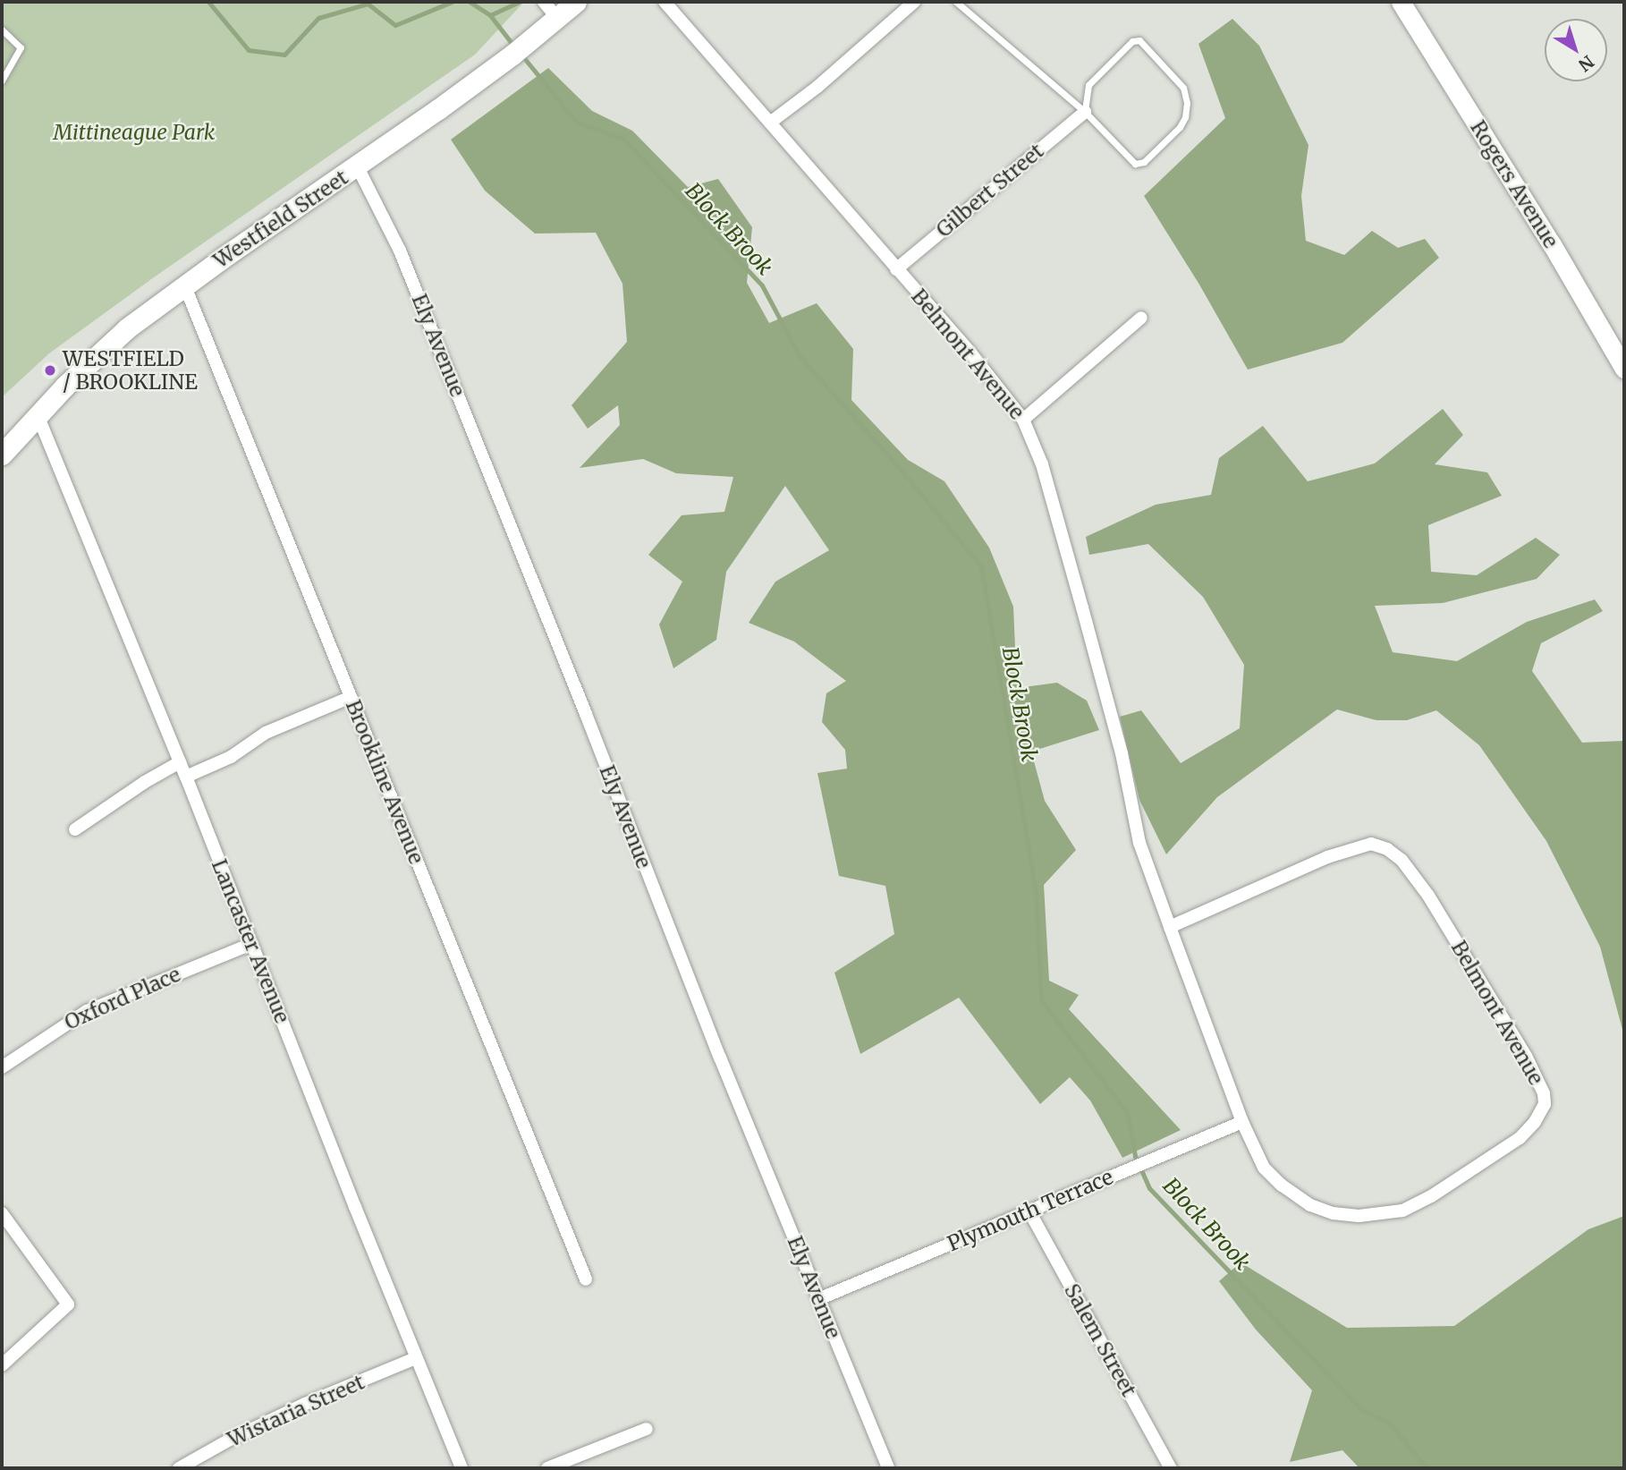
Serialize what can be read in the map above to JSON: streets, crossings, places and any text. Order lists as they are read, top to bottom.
{
  "streets": {
    "main road": ["Rogers Avenue", "Westfield Street"],
    "street": [
      "Gilbert Street",
      "Ely Avenue",
      "Belmont Avenue",
      "Brookline Avenue",
      "Lancaster Avenue",
      "Oxford Place",
      "Plymouth Terrace",
      "Salem Street",
      "Wistaria Street"
    ]
  },
  "crossings": [
    ["Gilbert Street", "Belmont Avenue"],
    ["Westfield Street", "Ely Avenue"],
    ["Westfield Street", "Brookline Avenue"],
    ["Westfield Street", "Lancaster Avenue"],
    ["Ely Avenue", "Plymouth Terrace"],
    ["Belmont Avenue", "Plymouth Terrace"],
    ["Lancaster Avenue", "Oxford Place"],
    ["Lancaster Avenue", "Wistaria Street"],
    ["Plymouth Terrace", "Salem Street"]
  ],
  "water": ["Block Brook"],
  "parks": ["Mittineague Park"],
  "places": ["WESTFIELD / BROOKLINE"],
  "north": "bottom right"
}
